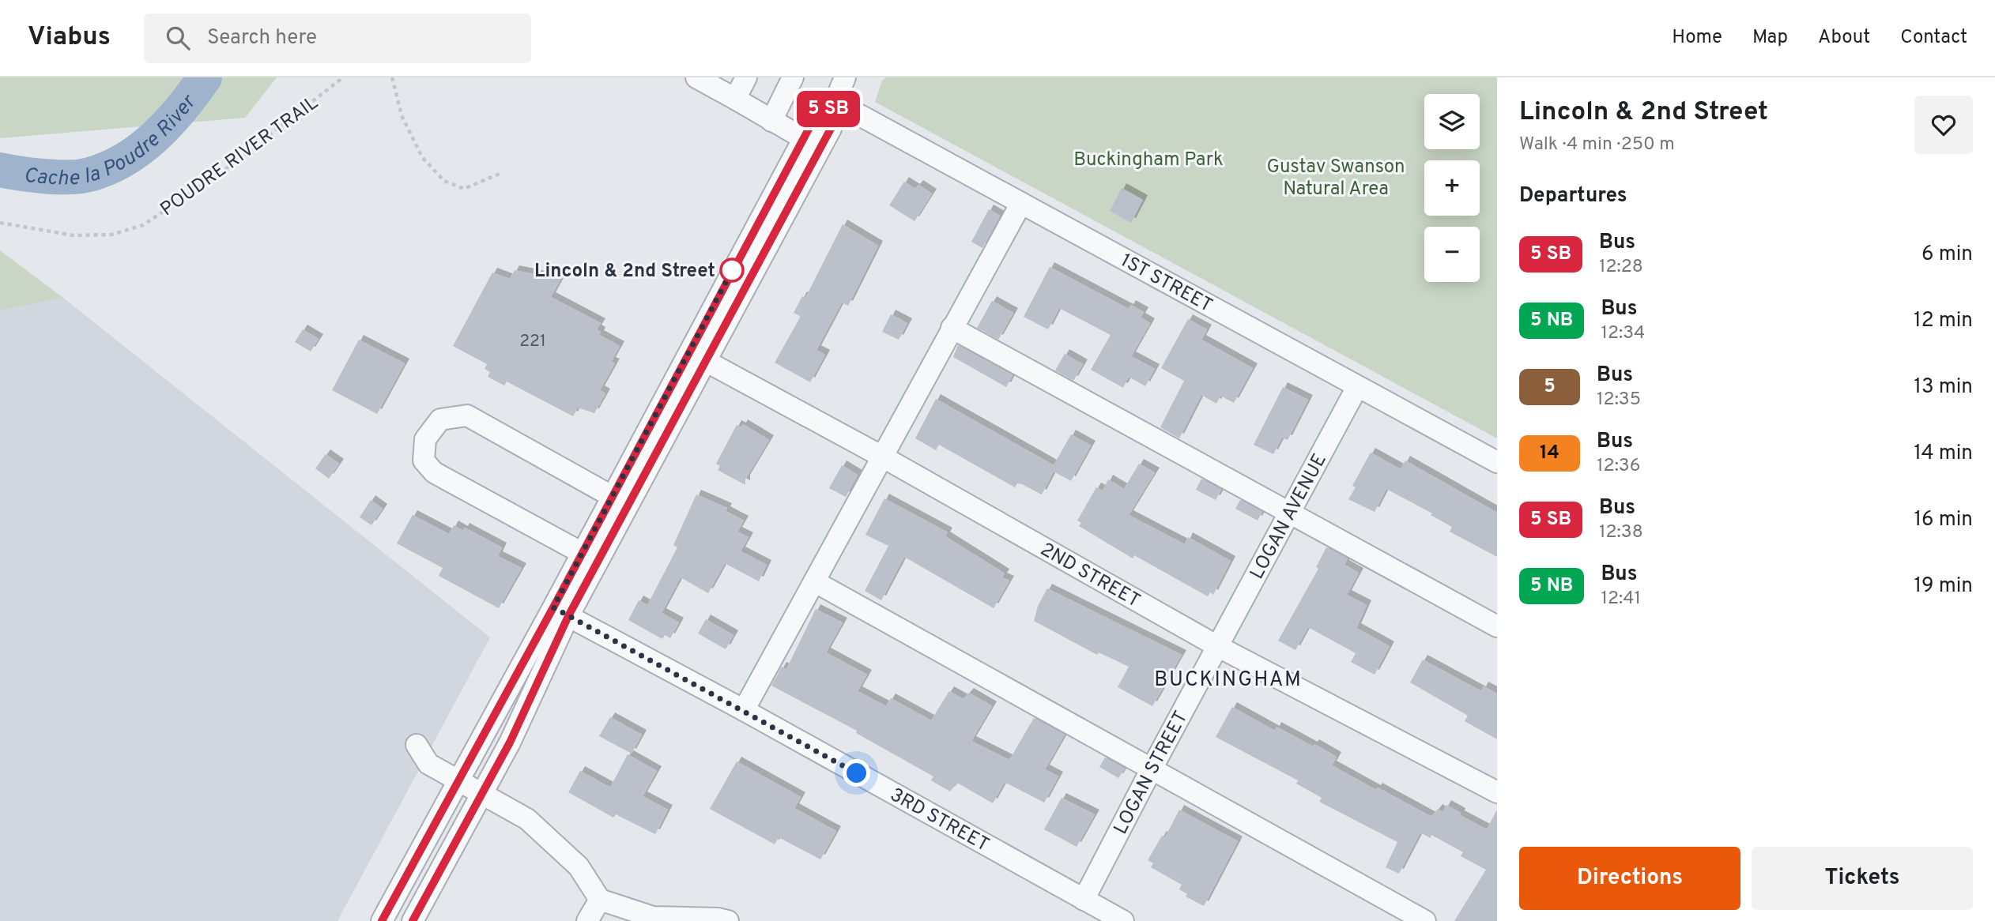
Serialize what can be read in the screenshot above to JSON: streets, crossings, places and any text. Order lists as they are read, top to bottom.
{
  "streets": {
    "street": [
      "1ST STREET",
      "LOGAN AVENUE",
      "2ND STREET",
      "LOGAN STREET",
      "3RD STREET"
    ],
    "path": ["POUDRE RIVER TRAIL"]
  },
  "crossings": [
    ["1ST STREET", "LOGAN AVENUE"],
    ["LOGAN AVENUE", "2ND STREET"],
    ["LOGAN AVENUE", "LOGAN STREET"],
    ["2ND STREET", "LOGAN STREET"],
    ["LOGAN STREET", "3RD STREET"]
  ],
  "districts": ["BUCKINGHAM"],
  "water": ["Cache la Poudre River"],
  "parks": ["Buckingham Park", "Gustav Swanson Natural Area"],
  "places": ["Lincoln & 2nd Street"],
  "house_numbers": ["221"],
  "page": {
    "header": "Viabus",
    "search": "Search here",
    "nav": [
      "Home",
      "Map",
      "About",
      "Contact"
    ],
    "on_map": "5 SB",
    "heading": [
      ["Lincoln & 2nd Street", "Walk · 4 min · 250 m"],
      "Departures"
    ],
    "map_buttons": ["+", "−"],
    "list": [
      {
        "mark": "5 SB",
        "name": "Bus",
        "note": "12:28",
        "value": "6 min"
      },
      {
        "mark": "5 NB",
        "name": "Bus",
        "note": "12:34",
        "value": "12 min"
      },
      {
        "mark": "5",
        "name": "Bus",
        "note": "12:35",
        "value": "13 min"
      },
      {
        "mark": "14",
        "name": "Bus",
        "note": "12:36",
        "value": "14 min"
      },
      {
        "mark": "5 SB",
        "name": "Bus",
        "note": "12:38",
        "value": "16 min"
      },
      {
        "mark": "5 NB",
        "name": "Bus",
        "note": "12:41",
        "value": "19 min"
      }
    ],
    "buttons": ["Directions", "Tickets"]
  }
}
